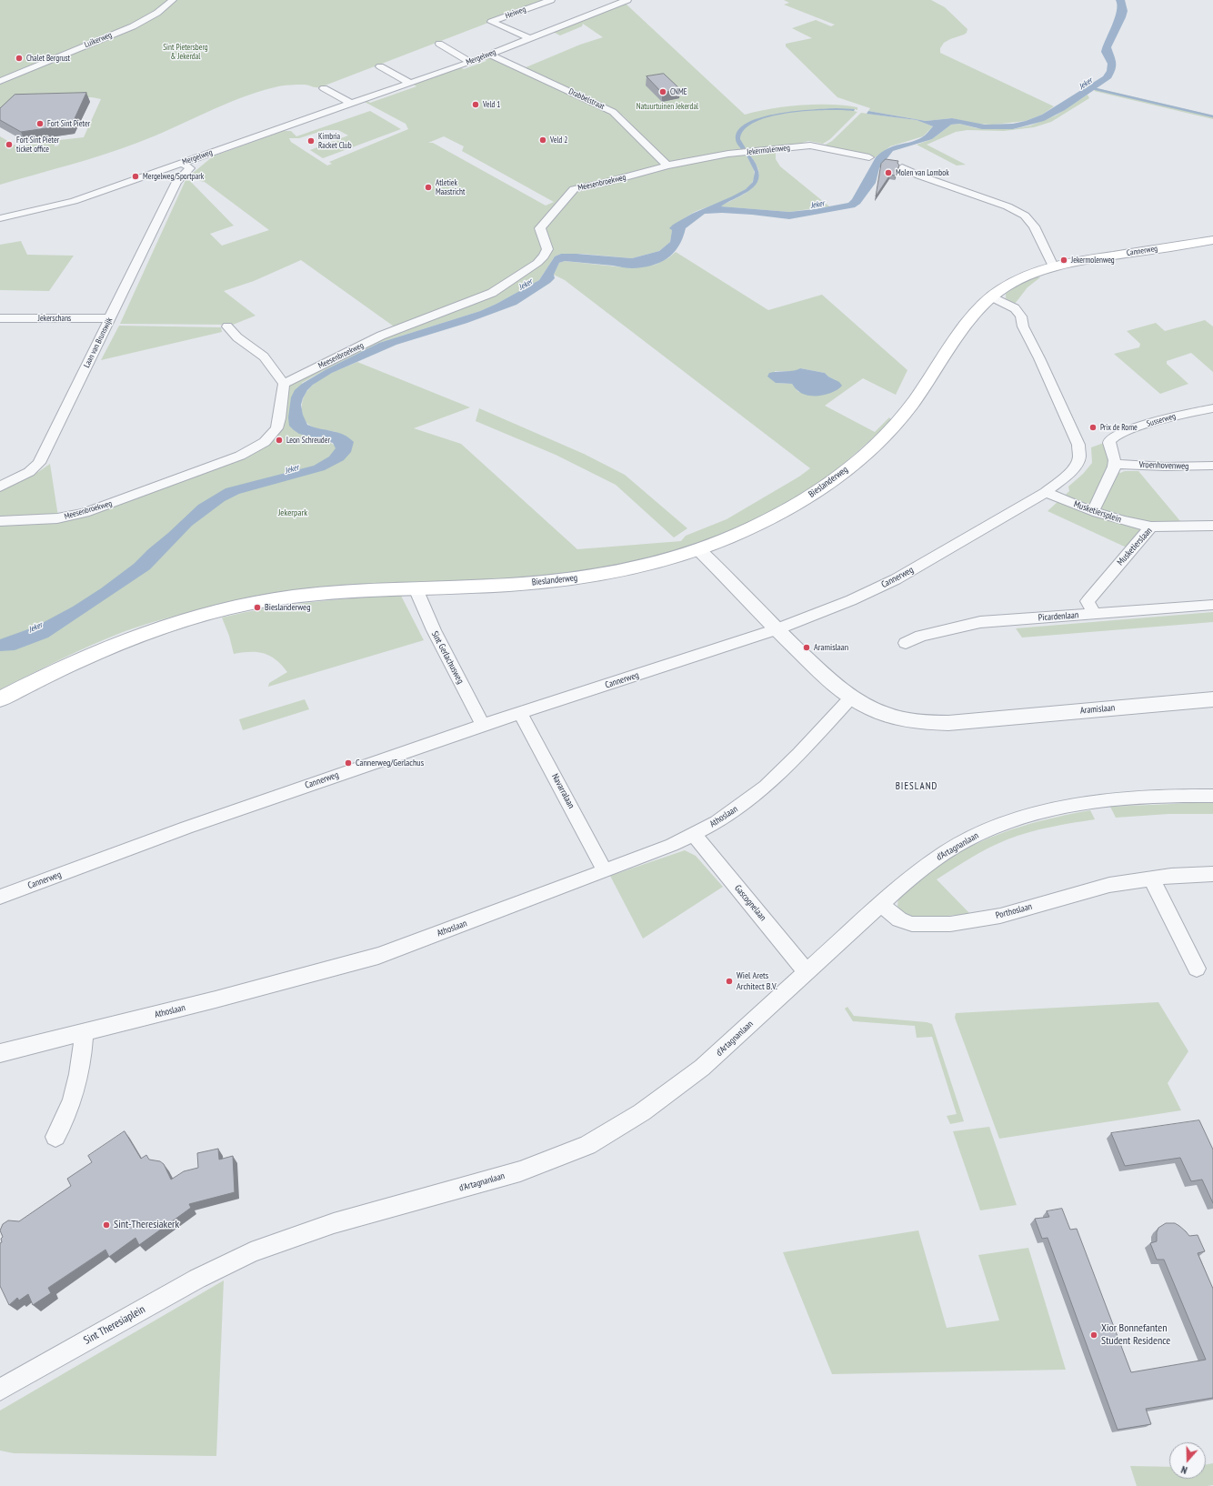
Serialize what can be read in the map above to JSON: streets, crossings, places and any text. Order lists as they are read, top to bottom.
{
  "streets": {
    "main road": ["Cannerweg", "Bieslanderweg"],
    "street": [
      "Heiweg",
      "Luikerweg",
      "Mergelweg",
      "Drabbelstraat",
      "Jekermolenweg",
      "Meesenbroekweg",
      "Jekerschans",
      "Laan van Brunswijk",
      "Susserweg",
      "Vroenhovenweg",
      "Musketiersplein",
      "Musketierslaan",
      "Picardenlaan",
      "Sint Gerlachusweg",
      "Aramislaan",
      "Navarralaan",
      "Athoslaan",
      "d'Artagnanlaan",
      "Gascognelaan",
      "Porthoslaan",
      "Sint Theresiaplein"
    ]
  },
  "crossings": [
    ["Heiweg", "Mergelweg"],
    ["Mergelweg", "Drabbelstraat"],
    ["Mergelweg", "Laan van Brunswijk"],
    ["Drabbelstraat", "Jekermolenweg"],
    ["Drabbelstraat", "Meesenbroekweg"],
    ["Jekermolenweg", "Meesenbroekweg"],
    ["Cannerweg", "Bieslanderweg"],
    ["Cannerweg", "Musketiersplein"],
    ["Cannerweg", "Sint Gerlachusweg"],
    ["Cannerweg", "Aramislaan"],
    ["Cannerweg", "Navarralaan"],
    ["Jekerschans", "Laan van Brunswijk"],
    ["Susserweg", "Vroenhovenweg"],
    ["Bieslanderweg", "Sint Gerlachusweg"],
    ["Bieslanderweg", "Aramislaan"],
    ["Musketiersplein", "Musketierslaan"],
    ["Musketierslaan", "Picardenlaan"],
    ["Aramislaan", "Athoslaan"],
    ["Navarralaan", "Athoslaan"],
    ["Athoslaan", "Gascognelaan"],
    ["d'Artagnanlaan", "Gascognelaan"],
    ["d'Artagnanlaan", "Porthoslaan"],
    ["d'Artagnanlaan", "Sint Theresiaplein"]
  ],
  "districts": ["BIESLAND"],
  "water": ["Jeker"],
  "parks": ["Sint Pietersberg & Jekerdal", "Natuurtuinen Jekerdal", "Jekerpark"],
  "places": [
    "Chalet Bergrust",
    "CNME",
    "Veld 1",
    "Fort Sint Pieter",
    "Veld 2",
    "Kimbria Racket Club",
    "Fort Sint Pieter ticket office",
    "Molen van Lombok",
    "Mergelweg/Sportpark",
    "Atletiek Maastricht",
    "Jekermolenweg",
    "Prix de Rome",
    "Leon Schreuder",
    "Bieslanderweg",
    "Aramislaan",
    "Cannerweg/Gerlachus",
    "Wiel Arets Architect B.V.",
    "Sint-Theresiakerk",
    "Xior Bonnefanten Student Residence"
  ],
  "north": "bottom"
}
